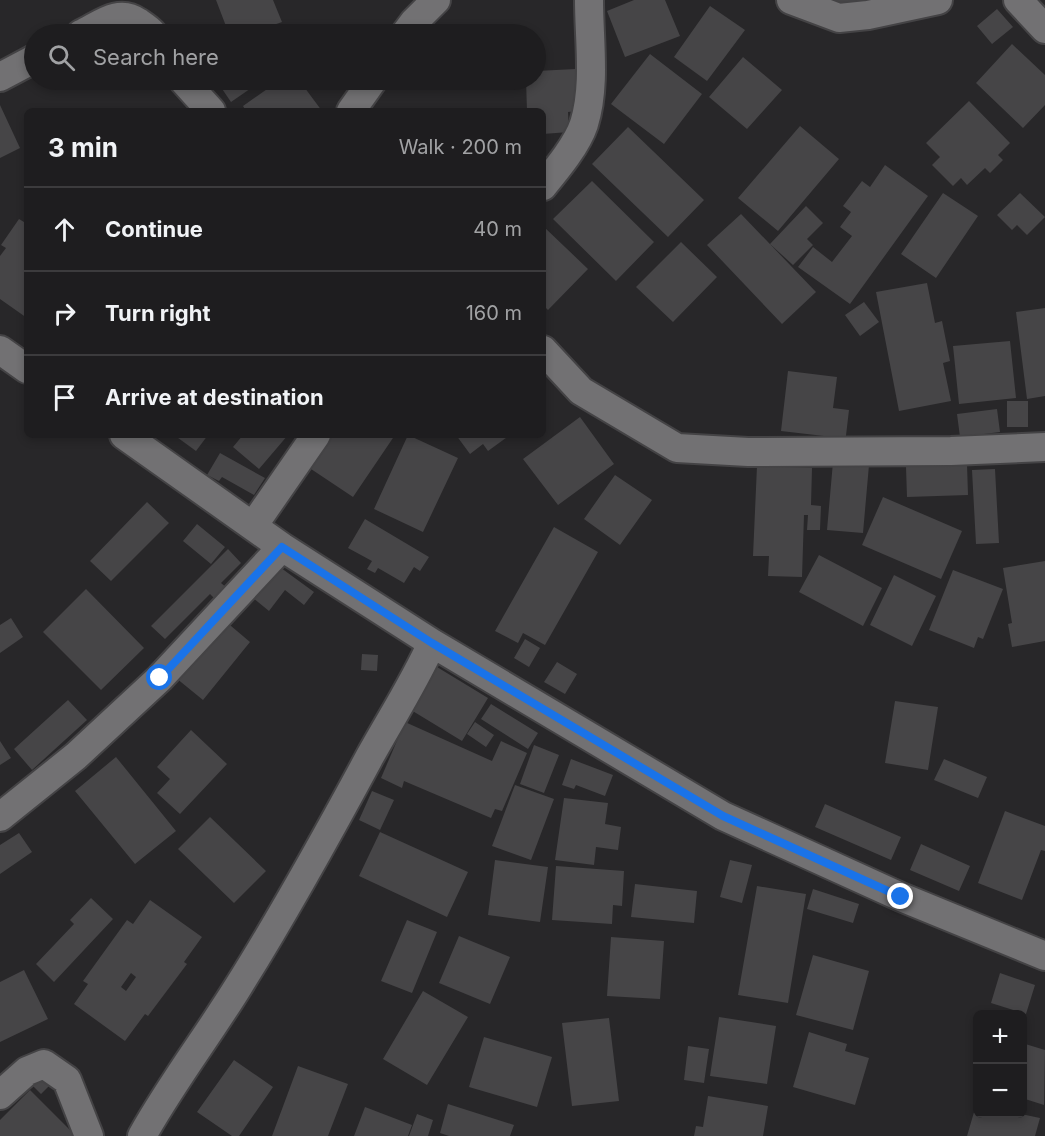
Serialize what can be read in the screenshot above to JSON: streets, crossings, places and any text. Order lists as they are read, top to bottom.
{
  "page": {
    "search": "Search here",
    "heading": ["3 min", "Walk · 200 m"],
    "list": [
      ["Continue", "40 m"],
      ["Turn right", "160 m"],
      "Arrive at destination"
    ],
    "map_buttons": ["+", "−"]
  }
}
